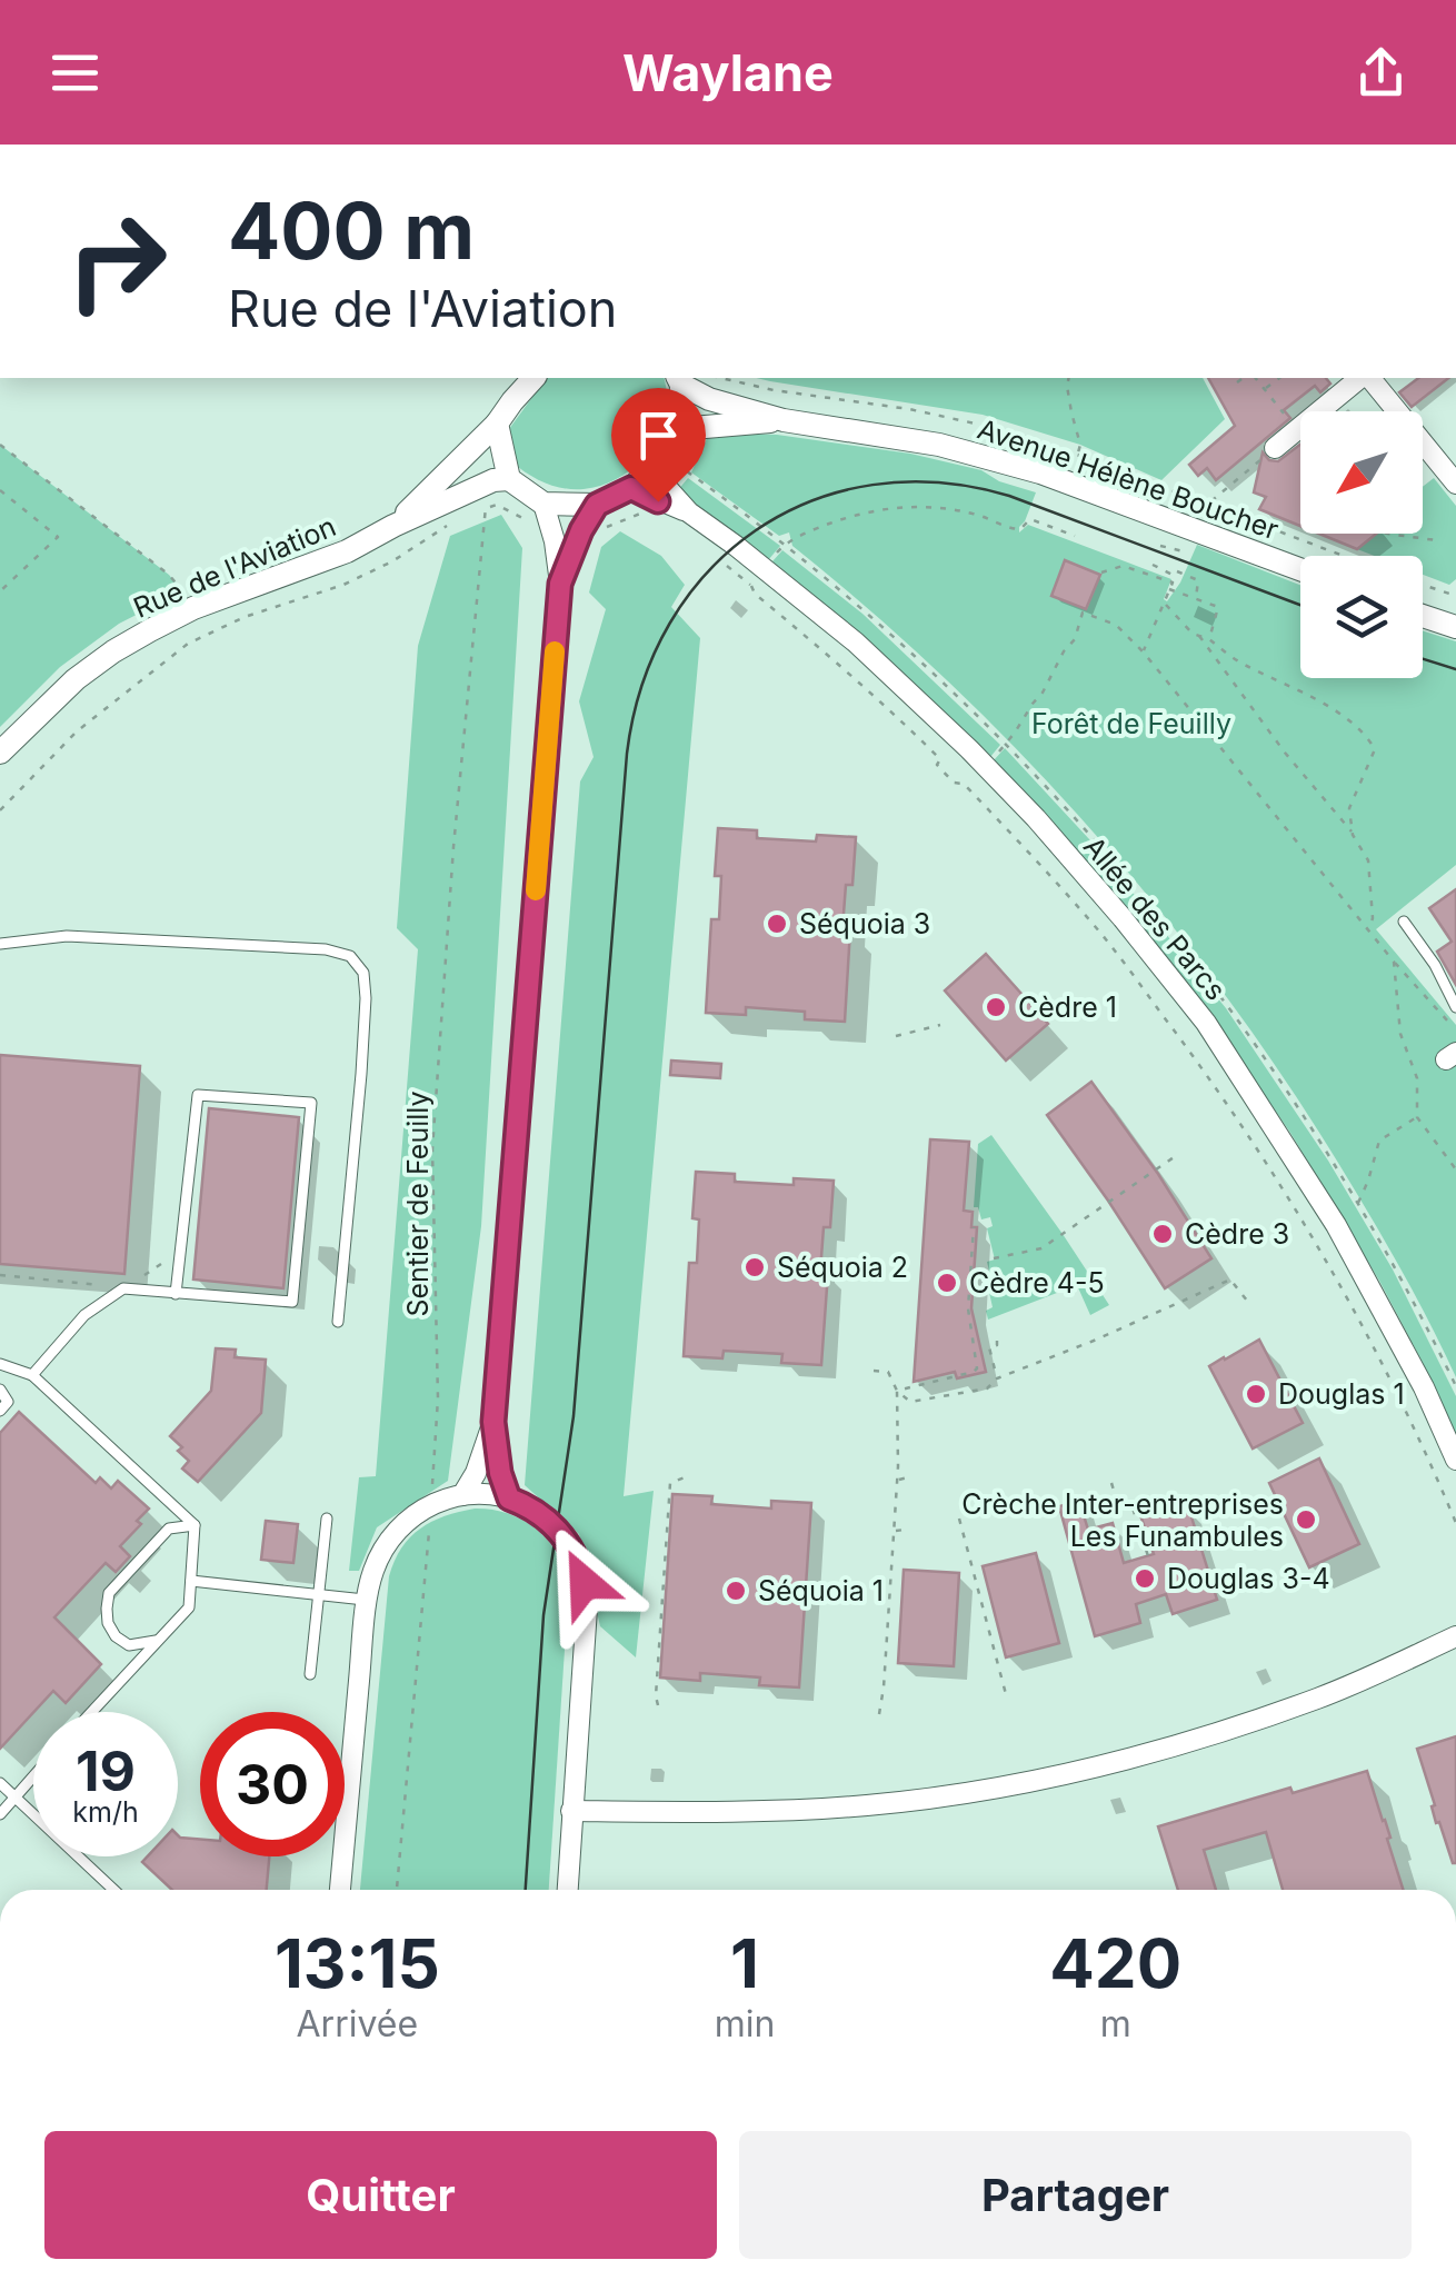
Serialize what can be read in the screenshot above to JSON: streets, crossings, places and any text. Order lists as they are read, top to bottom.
{
  "streets": {
    "street": ["Avenue Hélène Boucher", "Rue de l'Aviation", "Allée des Parcs"],
    "path": ["Sentier de Feuilly"]
  },
  "parks": ["Forêt de Feuilly"],
  "places": [
    "Séquoia 3",
    "Cèdre 1",
    "Cèdre 3",
    "Séquoia 2",
    "Cèdre 4-5",
    "Douglas 1",
    "Crèche Inter-entreprises Les Funambules",
    "Douglas 3-4",
    "Séquoia 1"
  ],
  "north": "bottom left",
  "page": {
    "header": "Waylane",
    "turn": ["400 m", "Rue de l'Aviation"],
    "speed": "19 km/h",
    "limit": "30",
    "eta": [
      "13:15",
      "Arrivée",
      "1",
      "min",
      "420",
      "m"
    ],
    "buttons": ["Quitter", "Partager"]
  }
}
